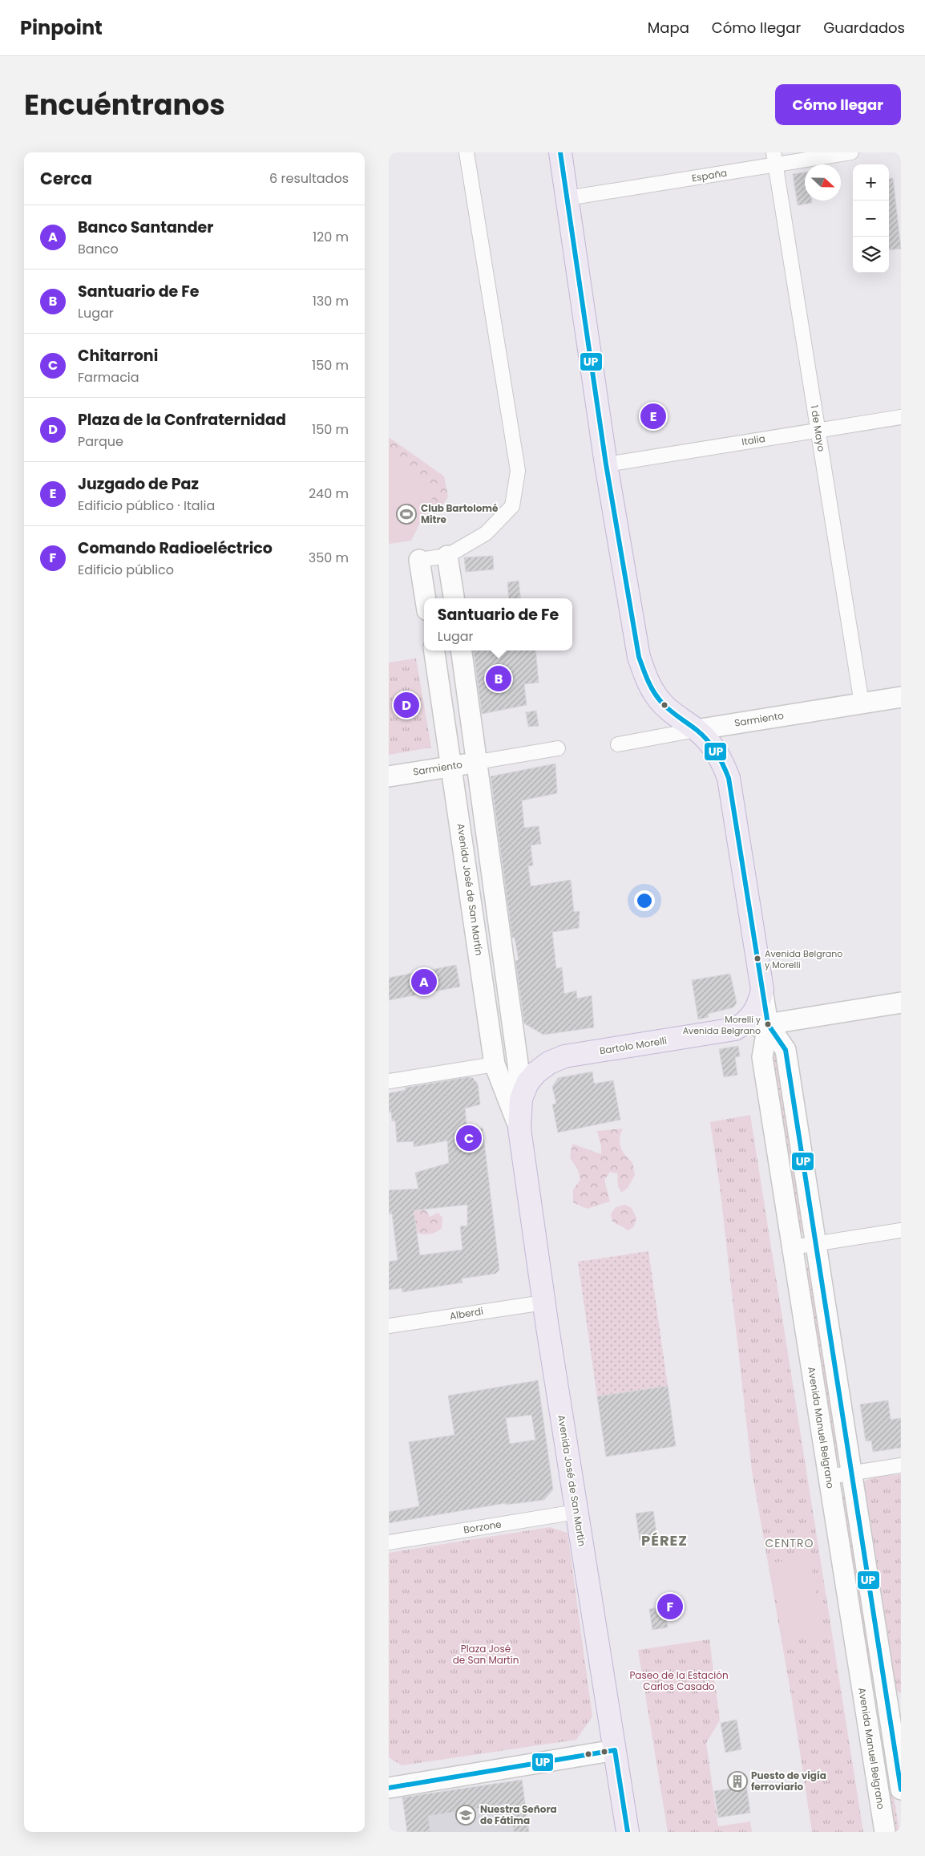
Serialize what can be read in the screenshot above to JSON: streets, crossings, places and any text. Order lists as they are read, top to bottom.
{
  "streets": {
    "main road": [
      "Sarmiento",
      "Avenida José de San Martín",
      "Bartolo Morelli",
      "Avenida Manuel Belgrano"
    ],
    "street": [
      "España",
      "1 de Mayo",
      "Italia",
      "Alberdi",
      "Borzone"
    ]
  },
  "crossings": [
    ["España", "1 de Mayo"],
    ["España", "Avenida Manuel Belgrano"],
    ["1 de Mayo", "Italia"],
    ["1 de Mayo", "Sarmiento"],
    ["Italia", "Avenida Manuel Belgrano"],
    ["Sarmiento", "Avenida José de San Martín"],
    ["Sarmiento", "Avenida Manuel Belgrano"],
    ["Avenida José de San Martín", "Bartolo Morelli"],
    ["Avenida José de San Martín", "Alberdi"],
    ["Avenida José de San Martín", "Borzone"],
    ["Bartolo Morelli", "Avenida Manuel Belgrano"]
  ],
  "districts": ["PÉREZ", "CENTRO"],
  "parks": ["Plaza José de San Martín", "Paseo de la Estación Carlos Casado"],
  "places": {
    "sports": ["Club Bartolomé Mitre"],
    "other": ["Avenida Belgrano y Morelli", "Morelli y Avenida Belgrano"],
    "building": ["Puesto de vigía ferroviario"],
    "school or university": ["Nuestra Señora de Fátima"]
  },
  "lines": ["transit line UP"],
  "north": "right",
  "page": {
    "header": "Pinpoint",
    "nav": ["Mapa", "Cómo llegar", "Guardados"],
    "title": "Encuéntranos",
    "buttons": "Cómo llegar",
    "heading": ["Cerca", "6 resultados"],
    "map_buttons": ["+", "−"],
    "list": [
      {
        "mark": "A",
        "name": "Banco Santander",
        "note": "Banco",
        "value": "120 m"
      },
      {
        "mark": "B",
        "name": "Santuario de Fe",
        "note": "Lugar",
        "value": "130 m"
      },
      {
        "mark": "C",
        "name": "Chitarroni",
        "note": "Farmacia",
        "value": "150 m"
      },
      {
        "mark": "D",
        "name": "Plaza de la Confraternidad",
        "note": "Parque",
        "value": "150 m"
      },
      {
        "mark": "E",
        "name": "Juzgado de Paz",
        "note": "Edificio público · Italia",
        "value": "240 m"
      },
      {
        "mark": "F",
        "name": "Comando Radioeléctrico",
        "note": "Edificio público",
        "value": "350 m"
      }
    ],
    "pins": [
      "E",
      "B",
      "D",
      "A",
      "C",
      "F"
    ],
    "popup": ["Santuario de Fe", "Lugar"]
  }
}
